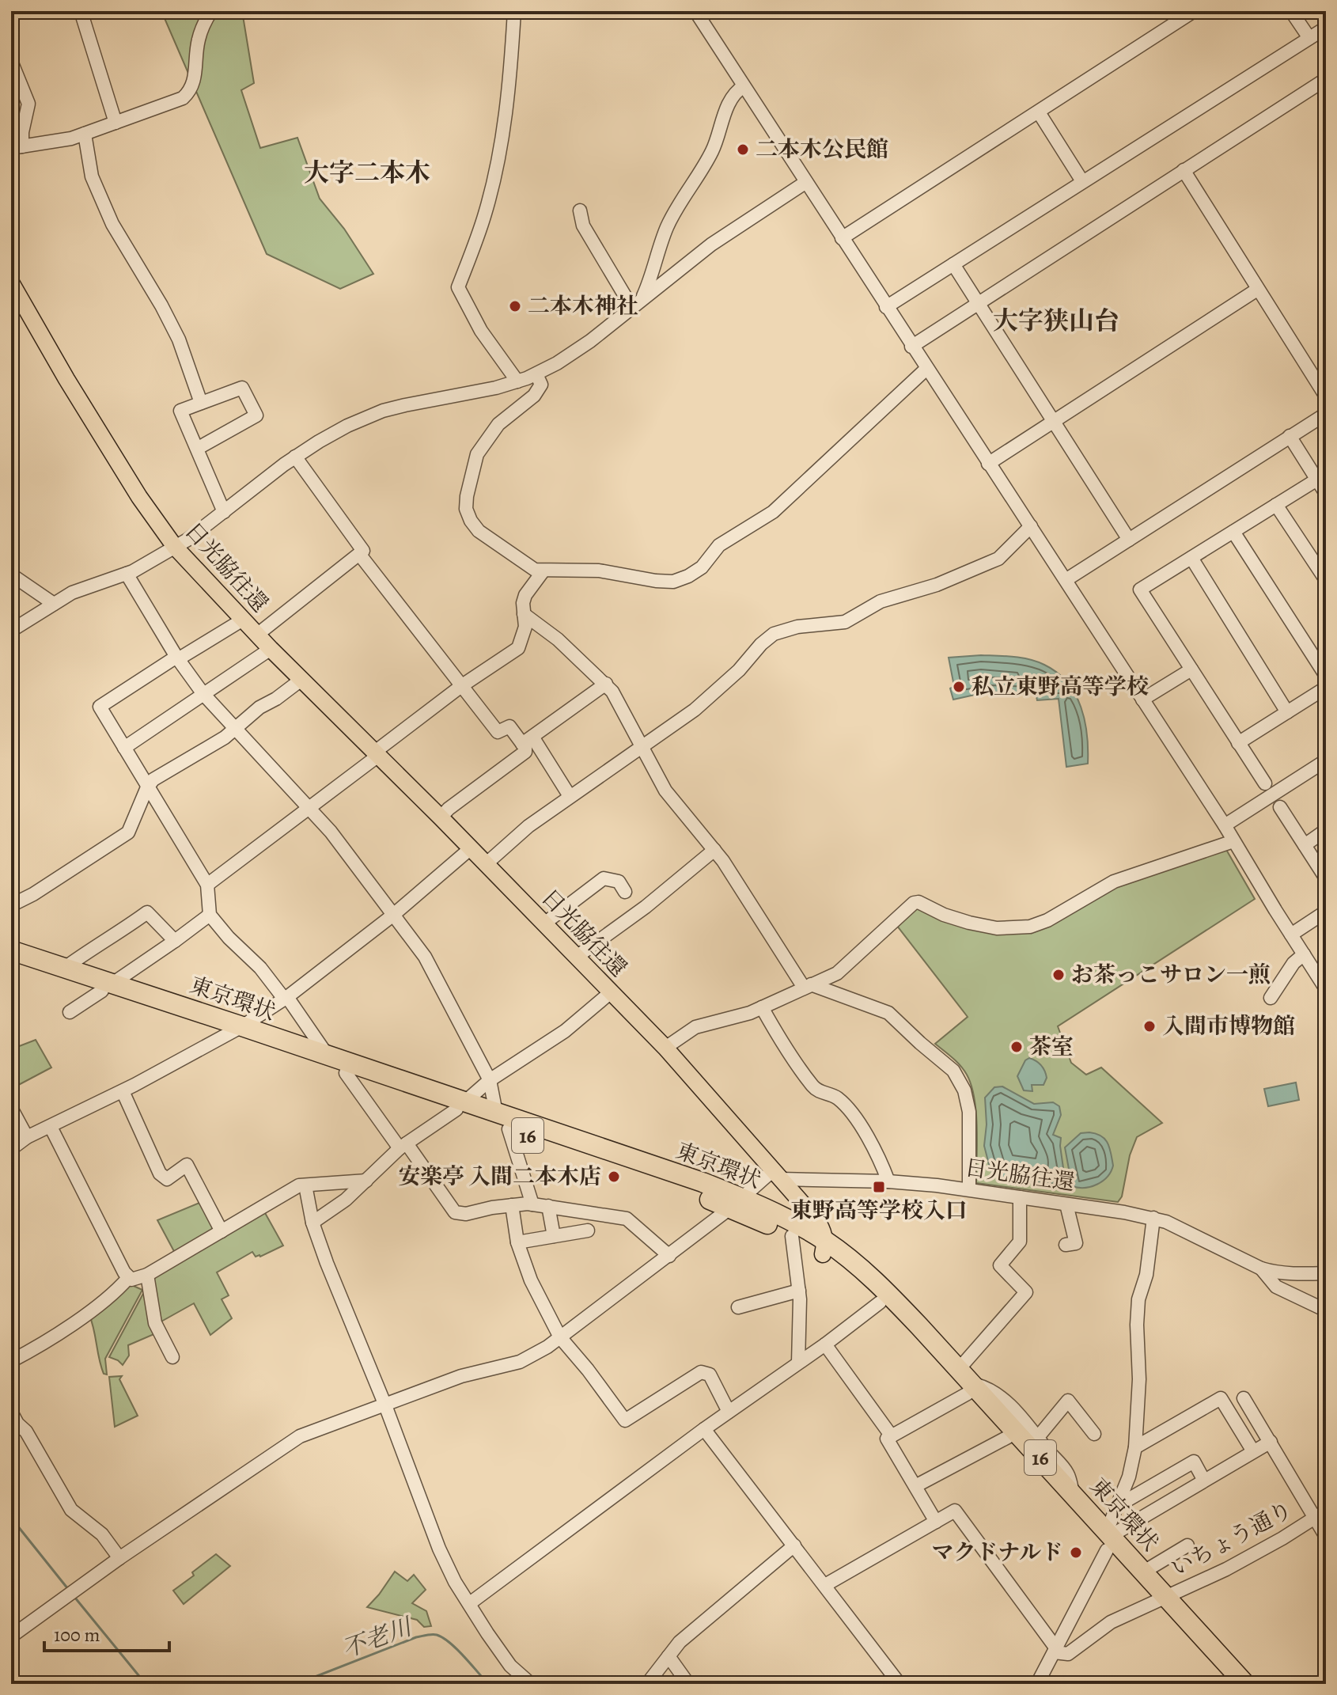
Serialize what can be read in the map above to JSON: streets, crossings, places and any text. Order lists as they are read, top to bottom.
{
  "streets": {
    "highway": ["東京環状", "16"],
    "main road": ["日光脇往還"],
    "street": ["いちょう通り"]
  },
  "crossings": [
    ["東京環状", "いちょう通り"]
  ],
  "districts": ["大字二本木", "大字狭山台"],
  "water": ["不老川"],
  "places": {
    "other": [
      "二本木公民館",
      "二本木神社",
      "私立東野高等学校",
      "お茶っこサロン一煎",
      "入間市博物館",
      "茶室",
      "安楽亭 入間二本木店",
      "マクドナルド"
    ],
    "transit": ["東野高等学校入口"]
  },
  "scale_bar": "100 m"
}
